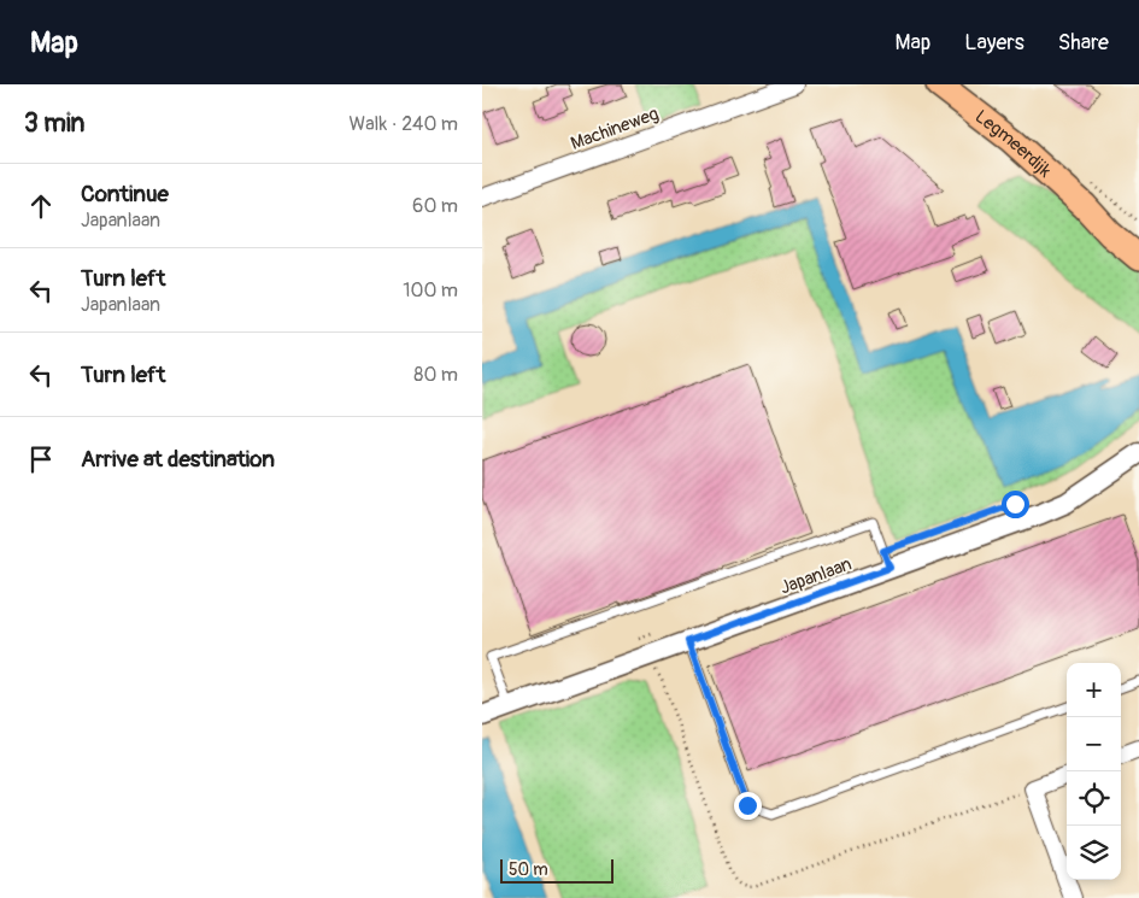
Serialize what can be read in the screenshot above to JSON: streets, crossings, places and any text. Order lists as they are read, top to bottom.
{
  "streets": {
    "main road": ["Legmeerdijk"],
    "street": ["Machineweg", "Japanlaan"]
  },
  "scale_bar": "50 m",
  "page": {
    "header": "Map",
    "nav": ["Map", "Layers", "Share"],
    "heading": ["3 min", "Walk · 240 m"],
    "list": [
      ["Continue", "Japanlaan", "60 m"],
      ["Turn left", "Japanlaan", "100 m"],
      ["Turn left", "80 m"],
      "Arrive at destination"
    ],
    "map_buttons": ["+", "−"],
    "scale": "50 m"
  }
}
